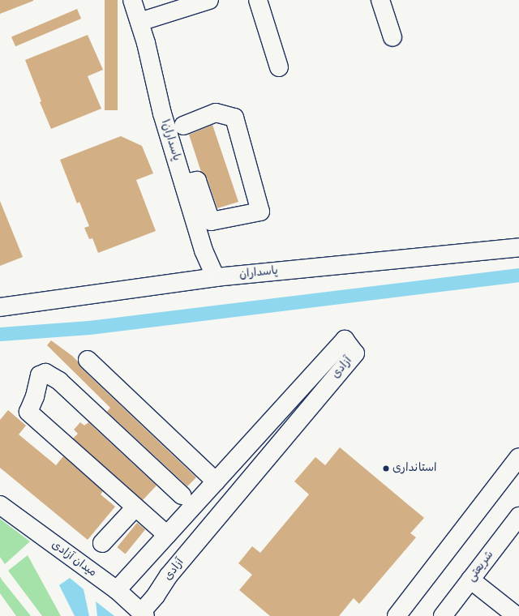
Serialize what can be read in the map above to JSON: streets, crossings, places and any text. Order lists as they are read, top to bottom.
{
  "streets": {
    "street": [
      "پاسداران۱",
      "پاسداران",
      "آزادی",
      "میدان آزادی",
      "شریعتی"
    ]
  },
  "crossings": [
    ["پاسداران۱", "پاسداران"],
    ["آزادی", "میدان آزادی"]
  ],
  "places": ["استانداری"]
}
